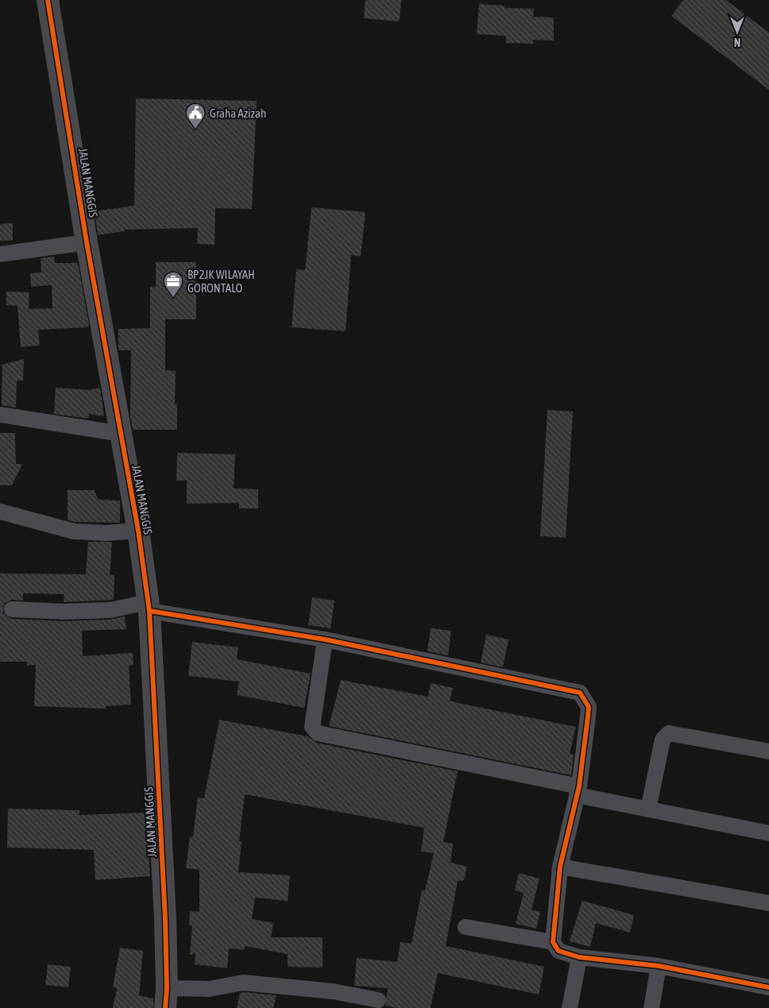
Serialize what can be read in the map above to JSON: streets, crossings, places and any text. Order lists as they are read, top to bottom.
{
  "streets": {
    "street": ["JALAN MANGGIS"]
  },
  "places": {
    "public building": ["Graha Azizah"],
    "office": ["BP2JK WILAYAH GORONTALO"]
  },
  "north": "bottom"
}
